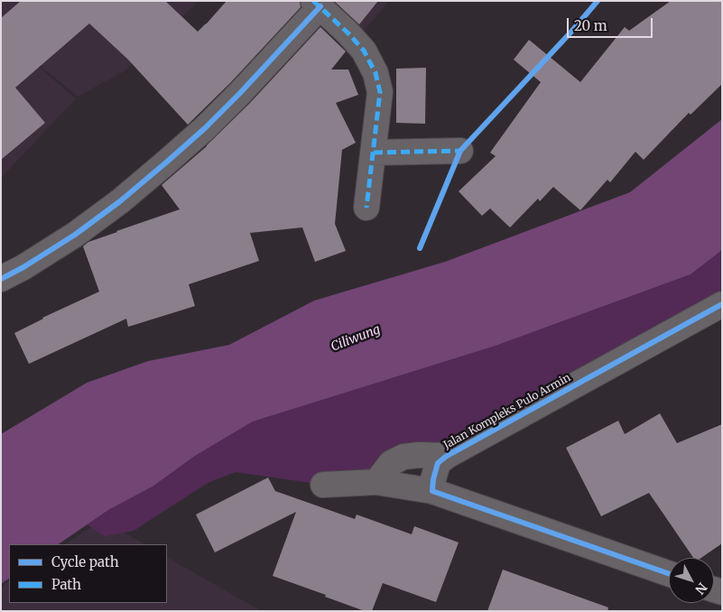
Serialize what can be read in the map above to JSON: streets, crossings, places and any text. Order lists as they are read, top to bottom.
{
  "streets": {
    "street": ["Jalan Kompleks Pulo Armin"]
  },
  "water": ["Ciliwung"],
  "legend": ["Cycle path", "Path"],
  "scale_bar": "20 m",
  "north": "bottom right"
}
